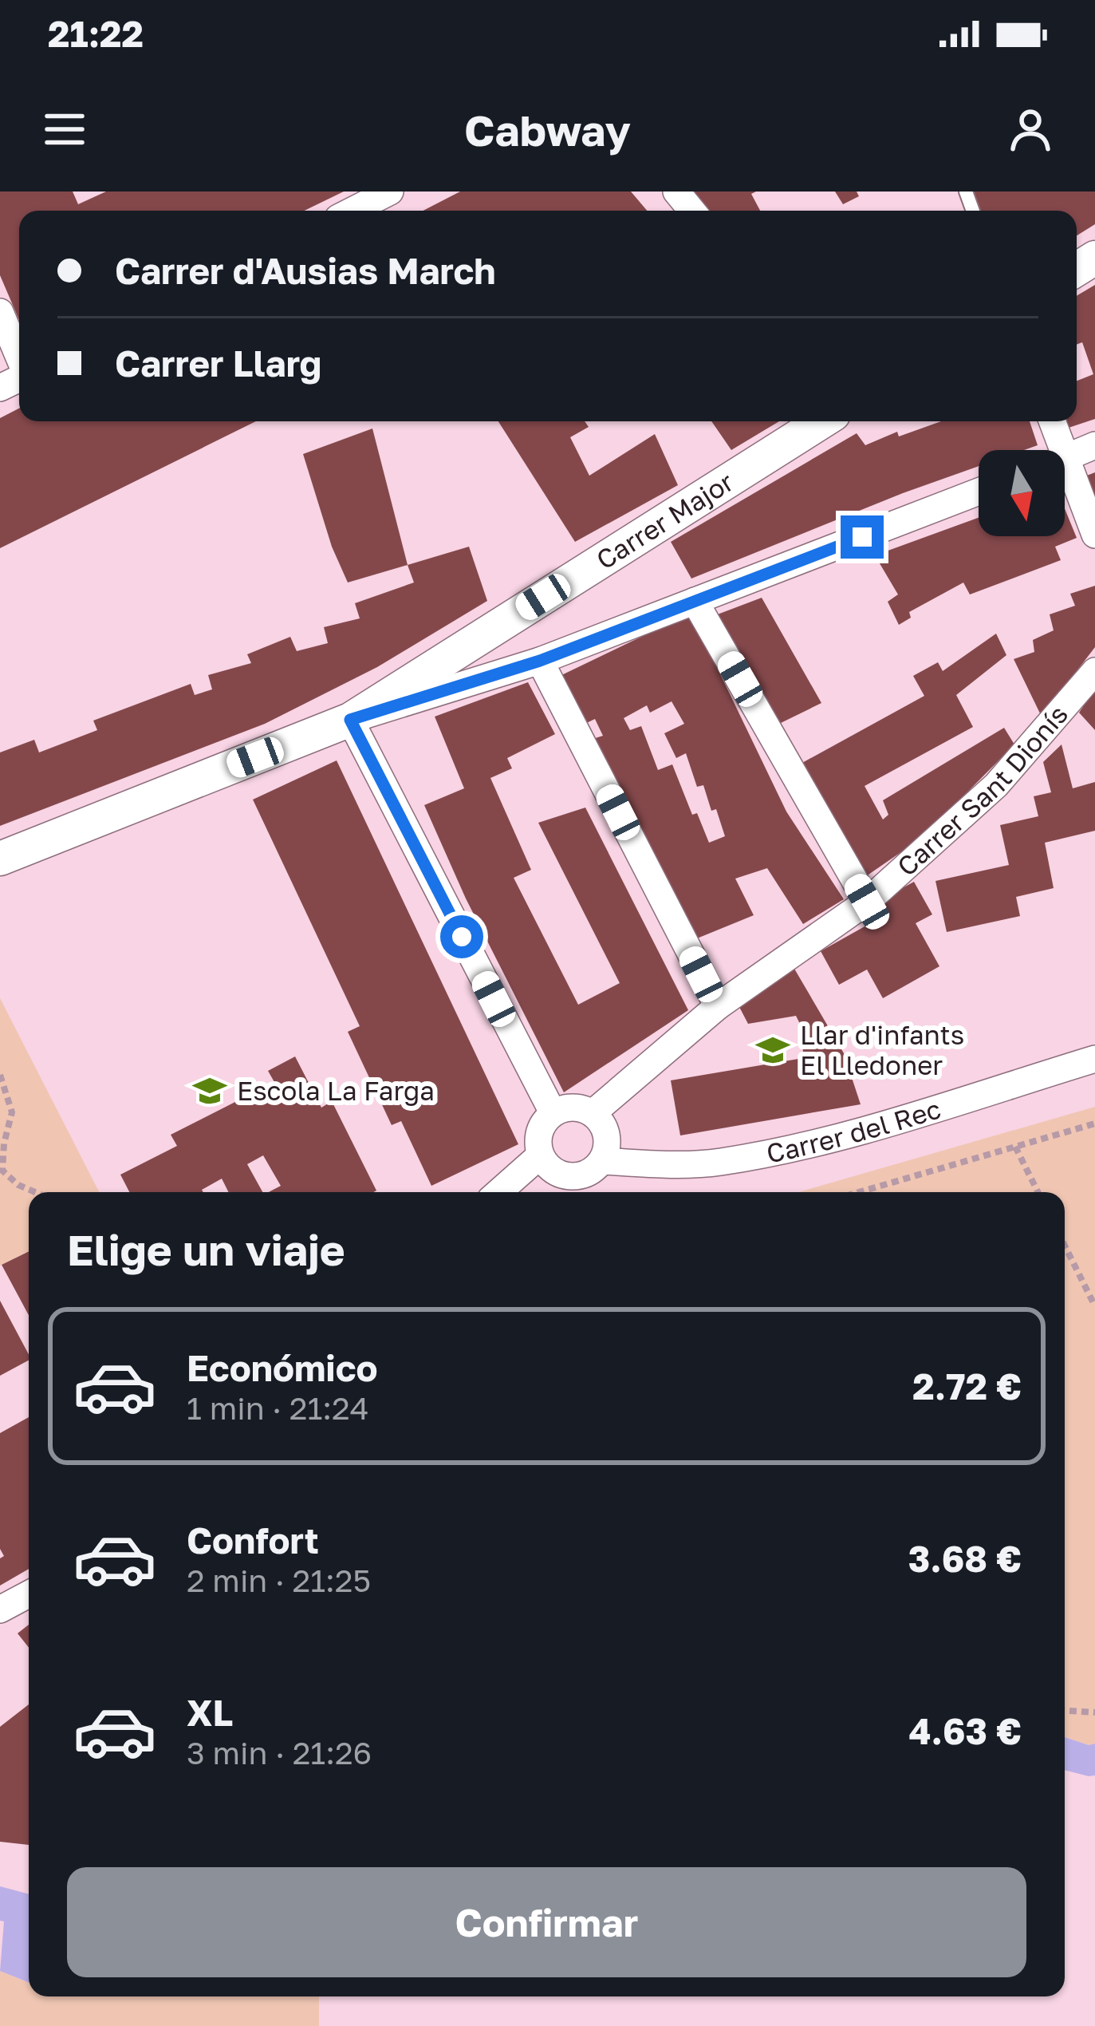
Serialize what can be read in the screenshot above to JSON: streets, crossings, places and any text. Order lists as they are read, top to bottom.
{
  "streets": {
    "street": ["Carrer Major", "Carrer Sant Dionís", "Carrer del Rec"]
  },
  "crossings": [
    ["Carrer Sant Dionís", "Carrer del Rec"]
  ],
  "places": {
    "school or university": ["Llar d'infants El Lledoner", "Escola La Farga"]
  },
  "north": "bottom",
  "page": {
    "status": "21:22",
    "header": "Cabway",
    "banner": ["Carrer d'Ausias March", "Carrer Llarg"],
    "heading": "Elige un viaje",
    "list": [
      {
        "name": "Económico",
        "note": "1 min · 21:24",
        "value": "2.72 €"
      },
      {
        "name": "Confort",
        "note": "2 min · 21:25",
        "value": "3.68 €"
      },
      {
        "name": "XL",
        "note": "3 min · 21:26",
        "value": "4.63 €"
      }
    ],
    "buttons": "Confirmar"
  }
}
